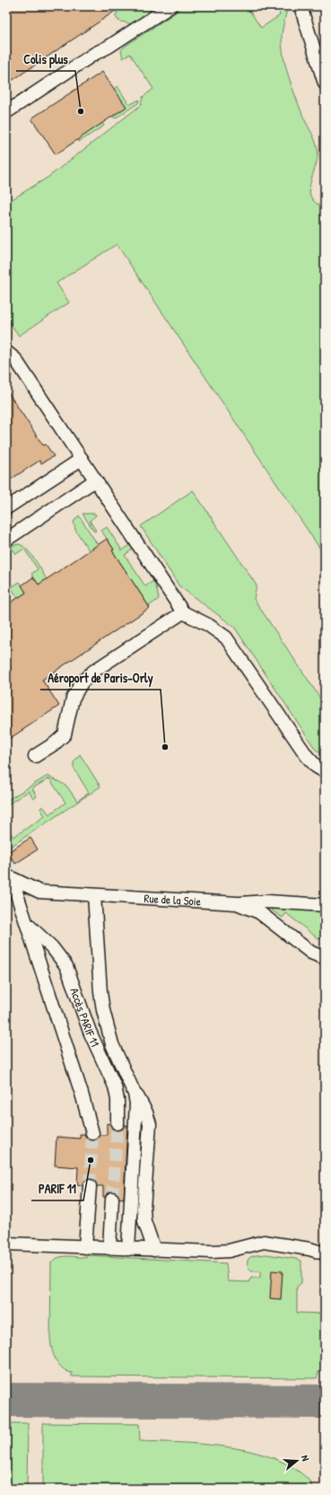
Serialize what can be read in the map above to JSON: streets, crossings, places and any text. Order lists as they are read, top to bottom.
{
  "streets": {
    "street": ["Rue de la Soie", "Accès PARIF 11"]
  },
  "places": ["Colis plus", "Aéroport de Paris-Orly", "PARIF 11"],
  "north": "right"
}
